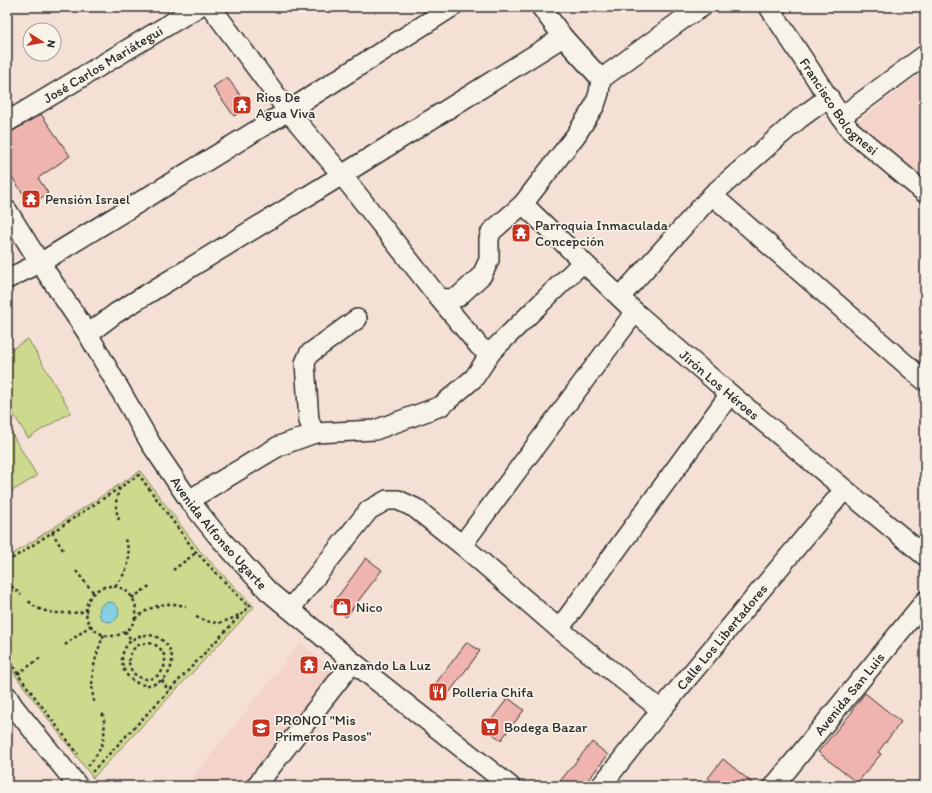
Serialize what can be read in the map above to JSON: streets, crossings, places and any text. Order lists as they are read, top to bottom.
{
  "streets": {
    "street": [
      "José Carlos Mariátegui",
      "Francisco Bolognesi",
      "Jirón Los Héroes",
      "Avenida Alfonso Ugarte",
      "Calle Los Libertadores",
      "Avenida San Luis"
    ]
  },
  "crossings": [
    ["Jirón Los Héroes", "Calle Los Libertadores"]
  ],
  "places": {
    "temple": [
      "Rios De Agua Viva",
      "Pensión Israel",
      "Parroquia Inmaculada Concepción",
      "Avanzando La Luz"
    ],
    "shop": ["Nico"],
    "restaurant": ["Polleria Chifa"],
    "supermarket": ["Bodega Bazar"],
    "school or university": ["PRONOI \"Mis Primeros Pasos\""]
  },
  "north": "right"
}
